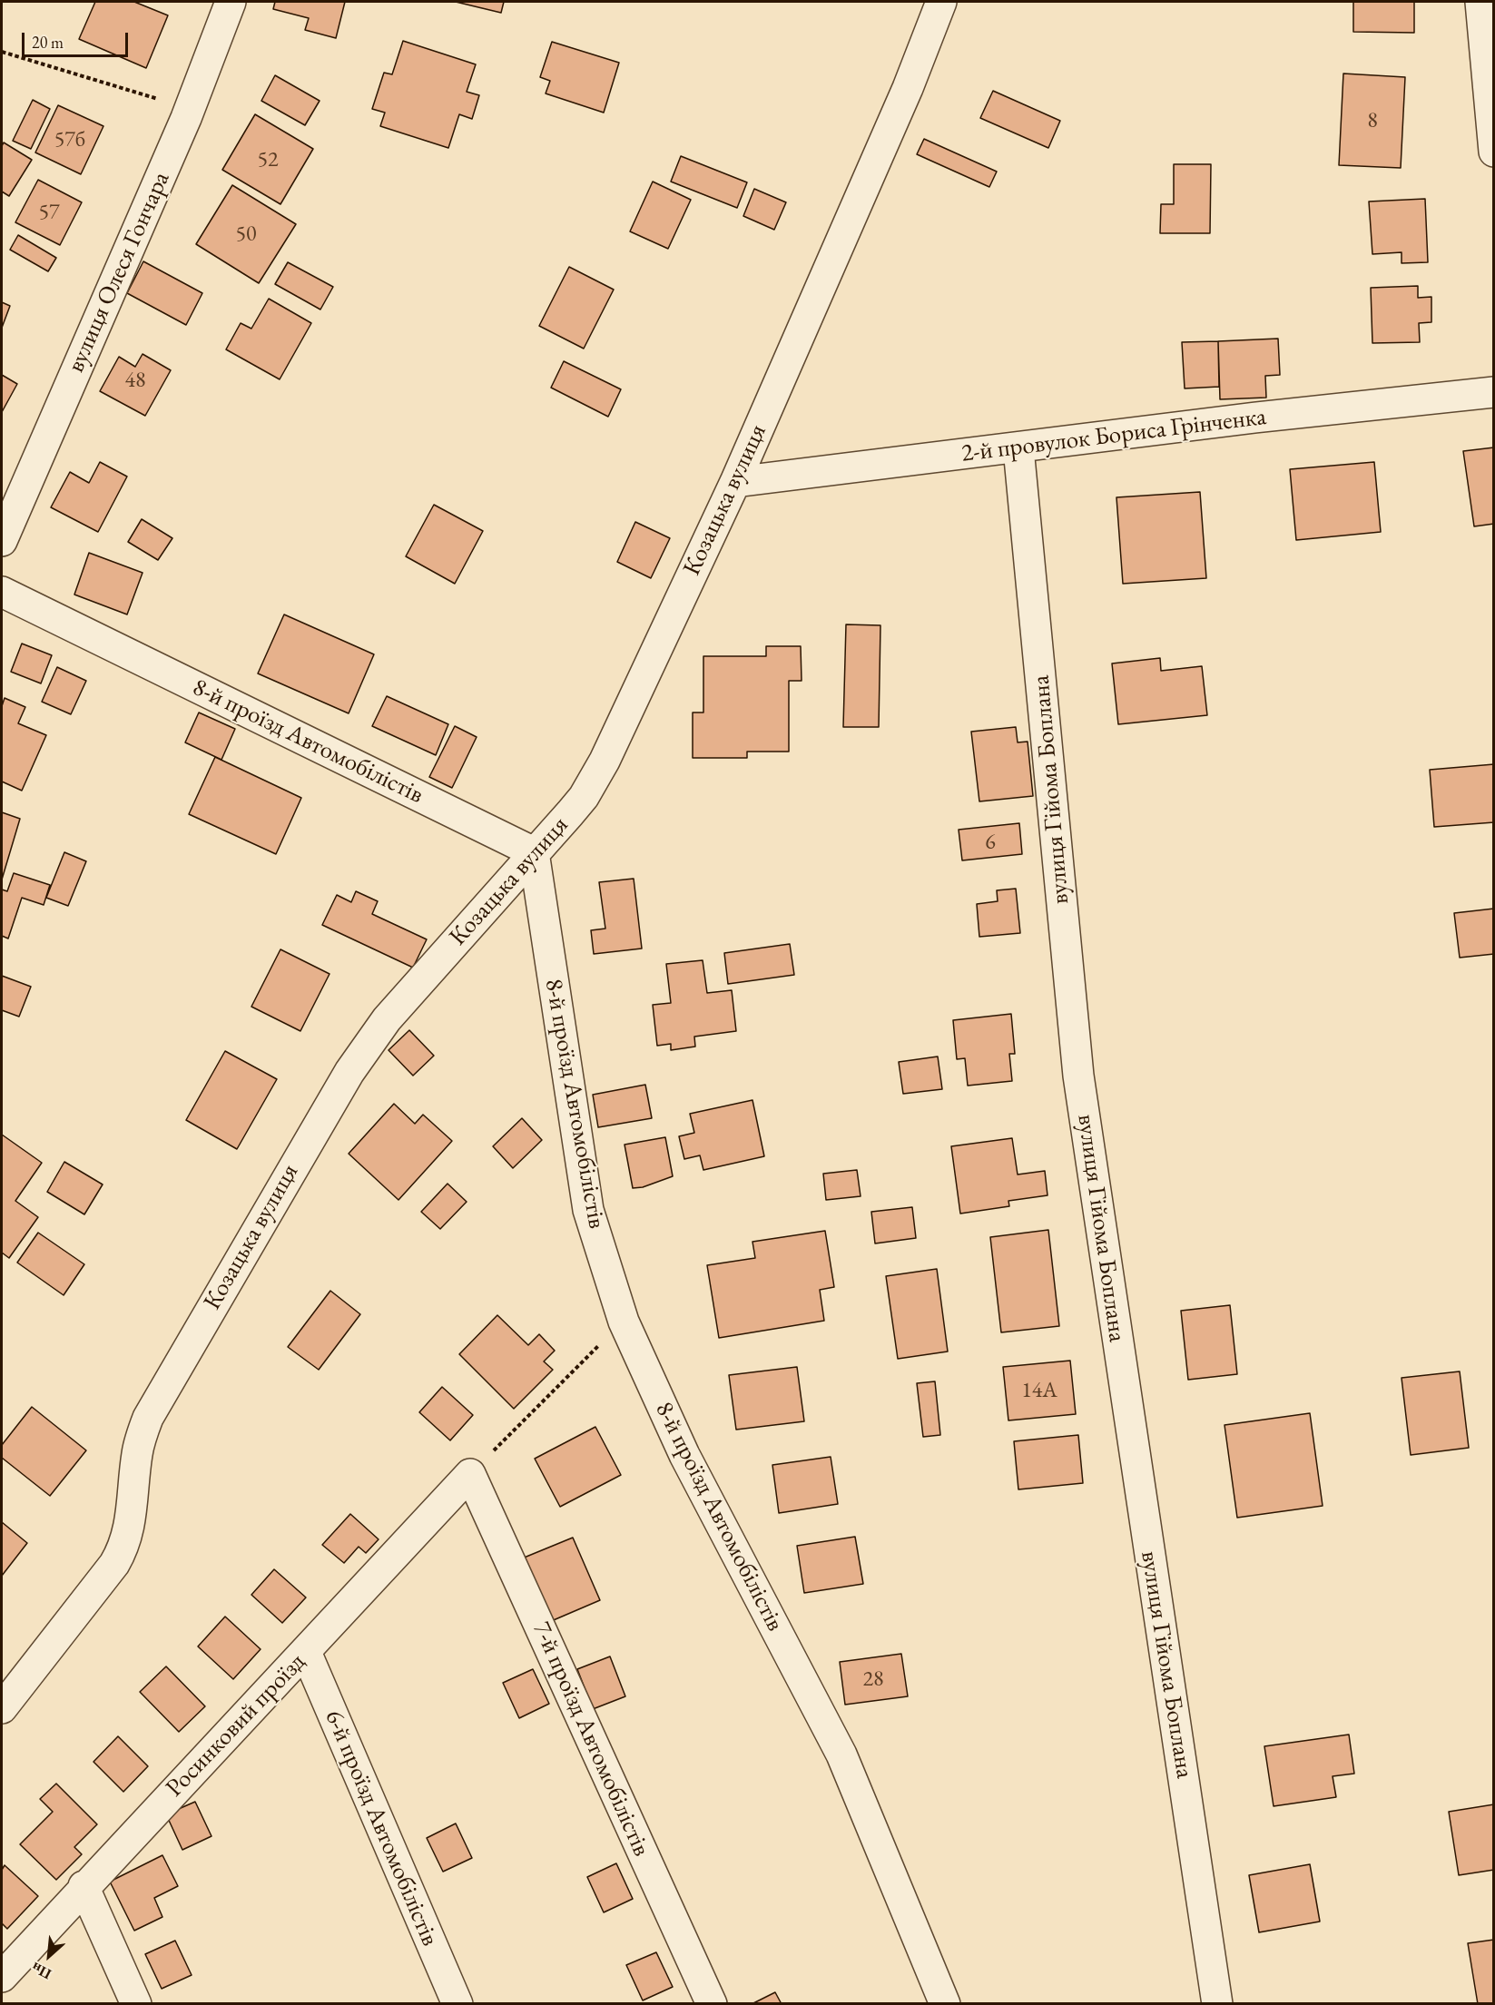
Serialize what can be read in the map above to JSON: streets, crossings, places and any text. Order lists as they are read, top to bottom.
{
  "streets": {
    "street": [
      "вулиця Олеся Гончара",
      "2-й провулок Бориса Грінченка",
      "Козацька вулиця",
      "8-й проїзд Автомобілістів",
      "вулиця Гійома Боплана",
      "Росинковий проїзд",
      "7-й проїзд Автомобілістів",
      "6-й проїзд Автомобілістів"
    ]
  },
  "crossings": [
    ["2-й провулок Бориса Грінченка", "Козацька вулиця"],
    ["2-й провулок Бориса Грінченка", "вулиця Гійома Боплана"],
    ["Козацька вулиця", "8-й проїзд Автомобілістів"],
    ["Росинковий проїзд", "7-й проїзд Автомобілістів"],
    ["Росинковий проїзд", "6-й проїзд Автомобілістів"]
  ],
  "house_numbers": [
    "8",
    "57б",
    "52",
    "57",
    "50",
    "48",
    "6",
    "14А",
    "28"
  ],
  "scale_bar": "20 m",
  "north": "bottom left"
}
